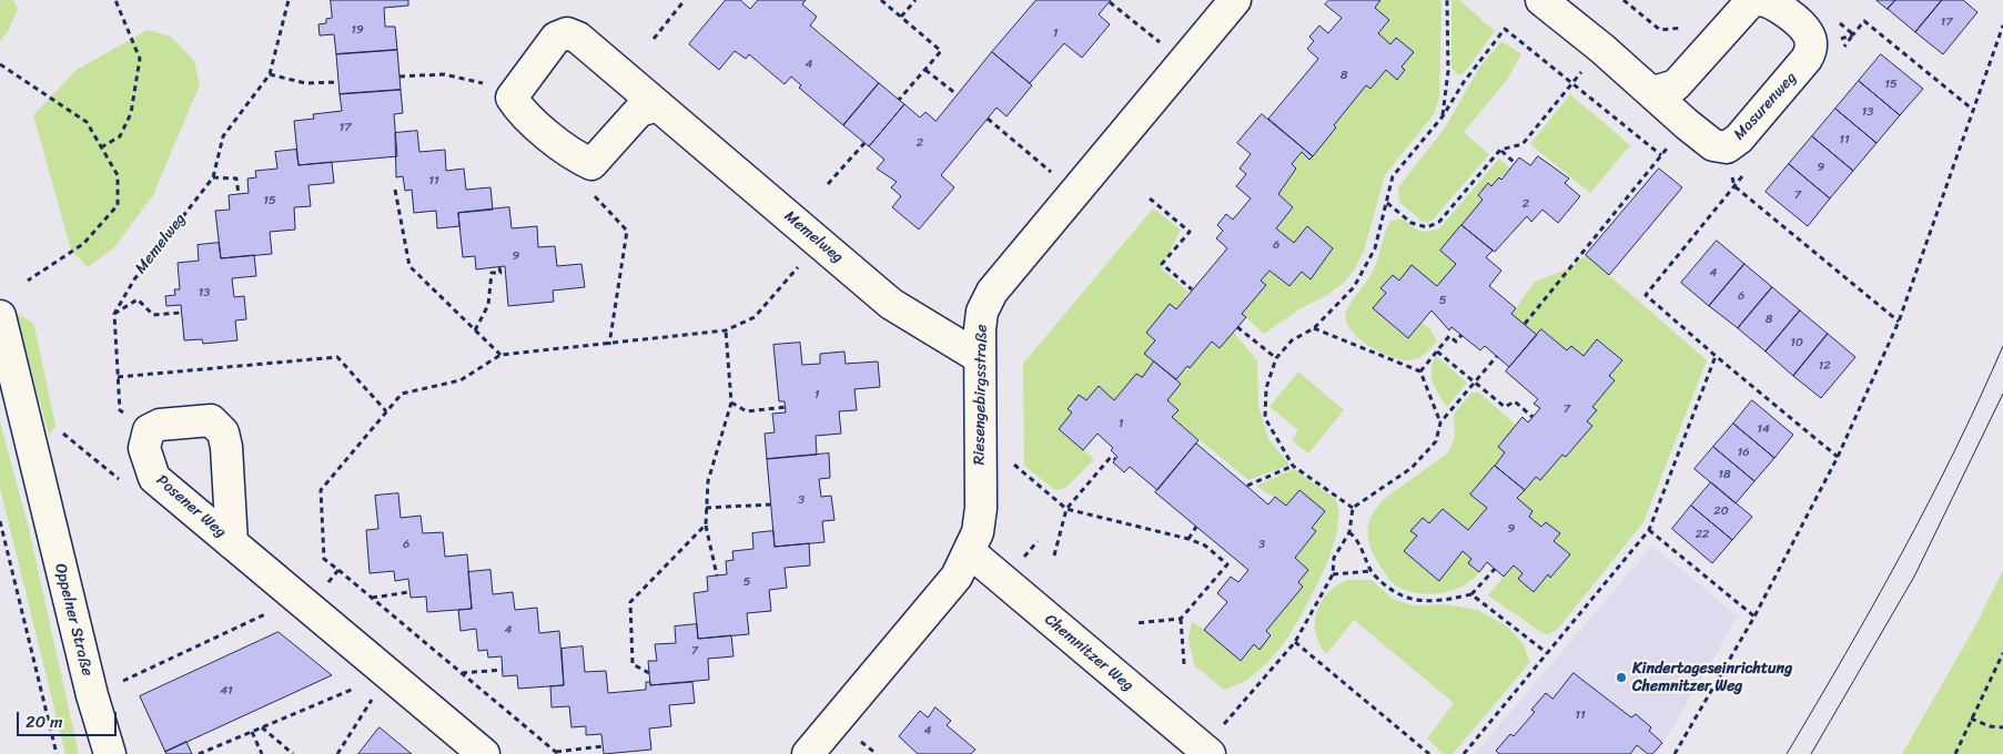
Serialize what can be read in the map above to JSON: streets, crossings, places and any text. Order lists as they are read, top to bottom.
{
  "streets": {
    "street": [
      "Masurenweg",
      "Memelweg",
      "Riesengebirgsstraße",
      "Posener Weg",
      "Oppelner Straße",
      "Chemnitzer Weg"
    ]
  },
  "crossings": [
    ["Memelweg", "Riesengebirgsstraße"],
    ["Riesengebirgsstraße", "Chemnitzer Weg"]
  ],
  "places": ["Kindertageseinrichtung Chemnitzer Weg"],
  "house_numbers": [
    "17",
    "19",
    "1",
    "4",
    "8",
    "15",
    "13",
    "17",
    "11",
    "2",
    "9",
    "11",
    "7",
    "15",
    "2",
    "6",
    "9",
    "4",
    "13",
    "6",
    "5",
    "8",
    "10",
    "12",
    "1",
    "7",
    "1",
    "14",
    "16",
    "18",
    "3",
    "20",
    "9",
    "22",
    "6",
    "3",
    "5",
    "4",
    "7",
    "41",
    "11",
    "4"
  ],
  "scale_bar": "20 m"
}
